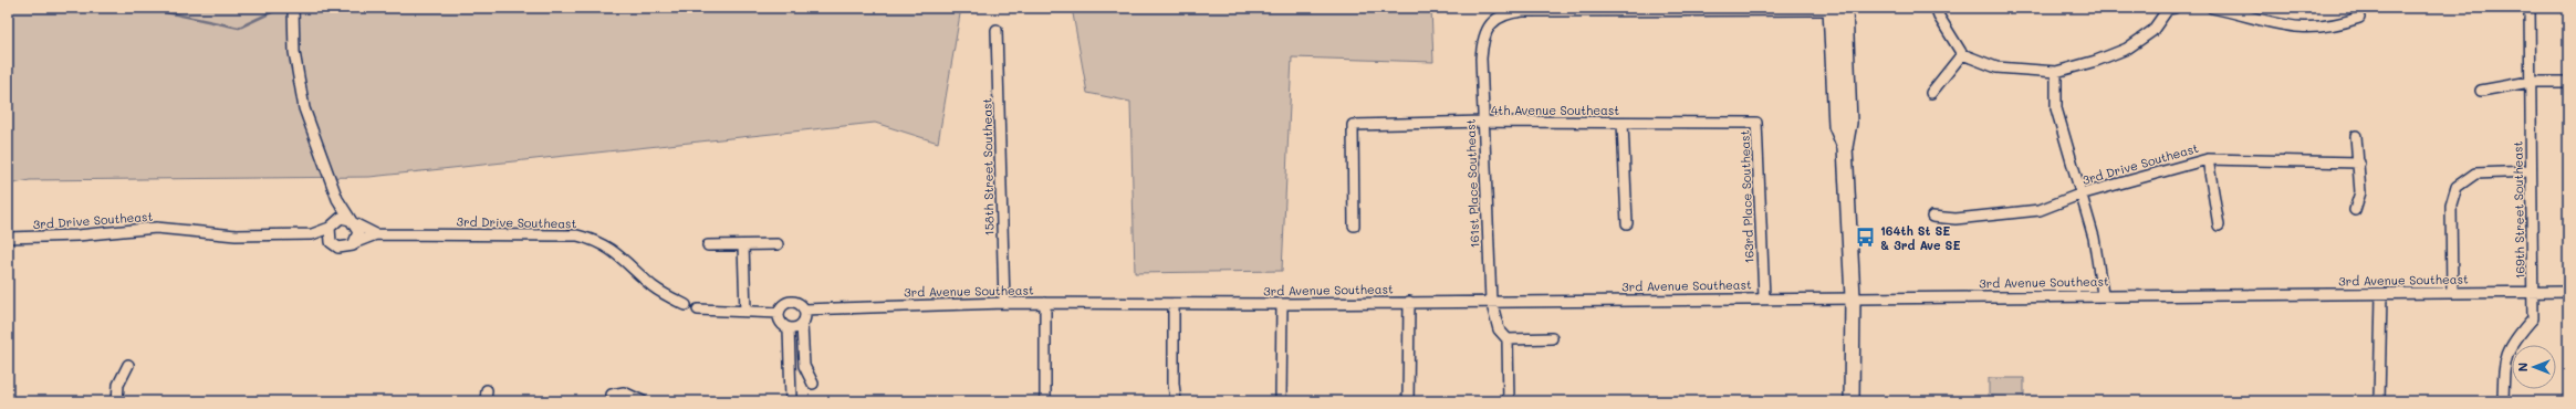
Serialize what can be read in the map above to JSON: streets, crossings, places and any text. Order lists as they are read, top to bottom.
{
  "streets": {
    "street": [
      "4th Avenue Southeast",
      "3rd Drive Southeast",
      "158th Street Southeast",
      "161st Place Southeast",
      "163rd Place Southeast",
      "169th Street Southeast",
      "3rd Avenue Southeast"
    ]
  },
  "crossings": [
    ["4th Avenue Southeast", "161st Place Southeast"],
    ["4th Avenue Southeast", "163rd Place Southeast"],
    ["158th Street Southeast", "3rd Avenue Southeast"],
    ["161st Place Southeast", "3rd Avenue Southeast"],
    ["163rd Place Southeast", "3rd Avenue Southeast"],
    ["169th Street Southeast", "3rd Avenue Southeast"]
  ],
  "places": {
    "bus stop": ["164th St SE & 3rd Ave SE"]
  },
  "north": "left"
}
